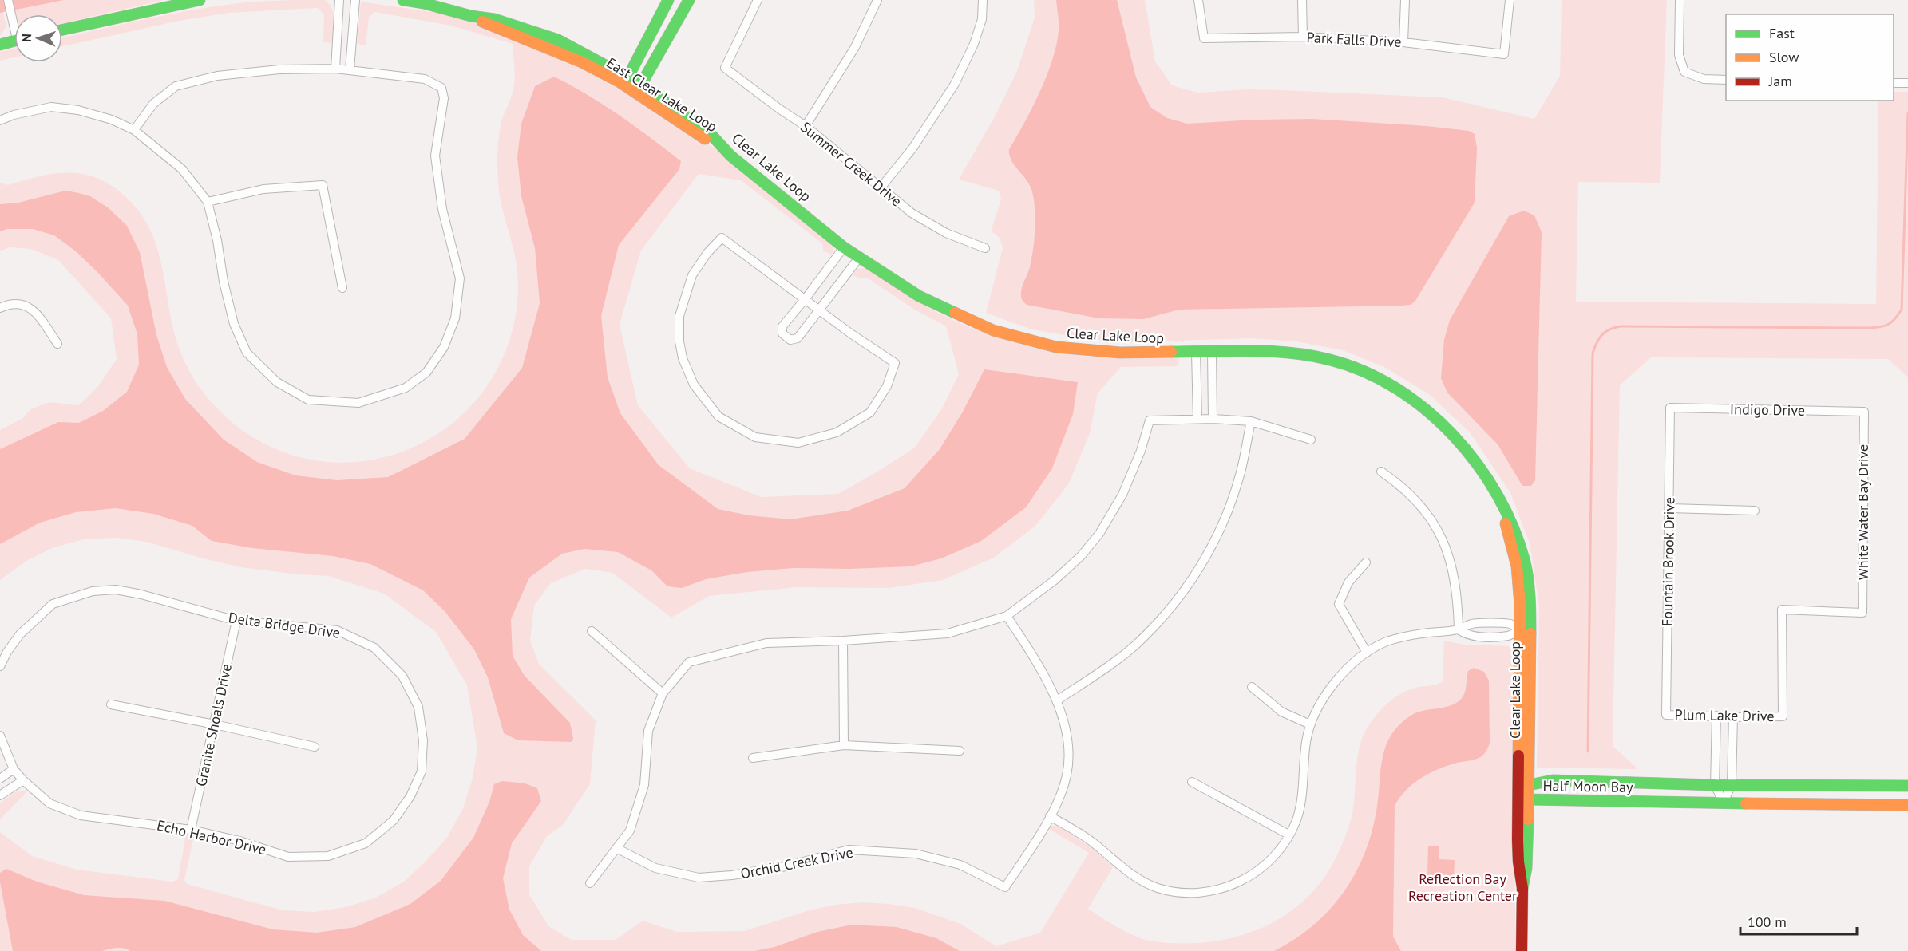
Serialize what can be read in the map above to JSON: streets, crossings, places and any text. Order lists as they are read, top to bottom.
{
  "streets": {
    "street": [
      "Park Falls Drive",
      "East Clear Lake Loop",
      "Summer Creek Drive",
      "Clear Lake Loop",
      "Indigo Drive",
      "White Water Bay Drive",
      "Fountain Brook Drive",
      "Delta Bridge Drive",
      "Plum Lake Drive",
      "Granite Shoals Drive",
      "Half Moon Bay",
      "Echo Harbor Drive",
      "Orchid Creek Drive"
    ]
  },
  "crossings": [
    ["East Clear Lake Loop", "Clear Lake Loop"],
    ["Clear Lake Loop", "Half Moon Bay"],
    ["Indigo Drive", "White Water Bay Drive"],
    ["Indigo Drive", "Fountain Brook Drive"],
    ["White Water Bay Drive", "Plum Lake Drive"],
    ["Fountain Brook Drive", "Plum Lake Drive"],
    ["Delta Bridge Drive", "Granite Shoals Drive"],
    ["Delta Bridge Drive", "Echo Harbor Drive"],
    ["Granite Shoals Drive", "Echo Harbor Drive"]
  ],
  "parks": ["Reflection Bay Recreation Center"],
  "legend": ["Fast", "Slow", "Jam"],
  "scale_bar": "100 m",
  "north": "left"
}
